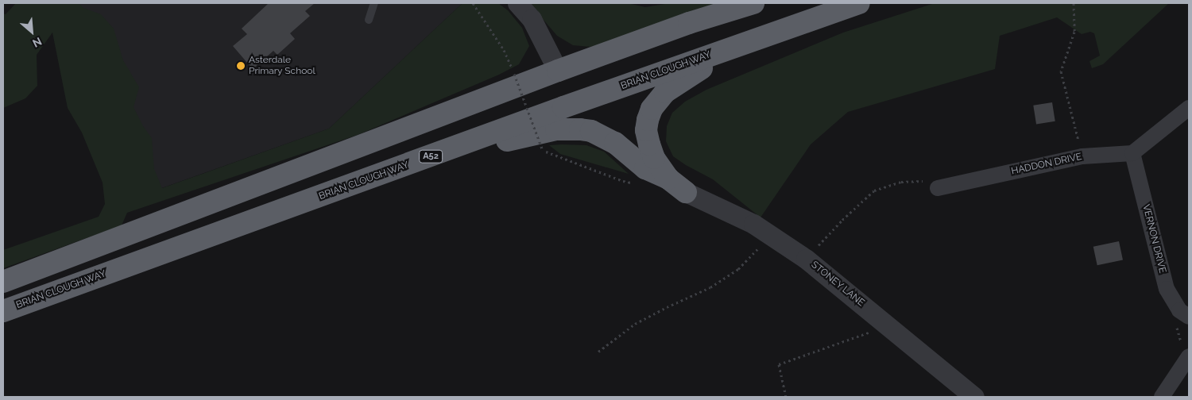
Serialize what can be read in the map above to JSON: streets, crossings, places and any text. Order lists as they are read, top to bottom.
{
  "streets": {
    "highway": ["BRIAN CLOUGH WAY", "A52"],
    "street": ["HADDON DRIVE", "VERNON DRIVE", "STONEY LANE"]
  },
  "crossings": [
    ["HADDON DRIVE", "VERNON DRIVE"]
  ],
  "places": ["Asterdale Primary School"],
  "north": "bottom right"
}
